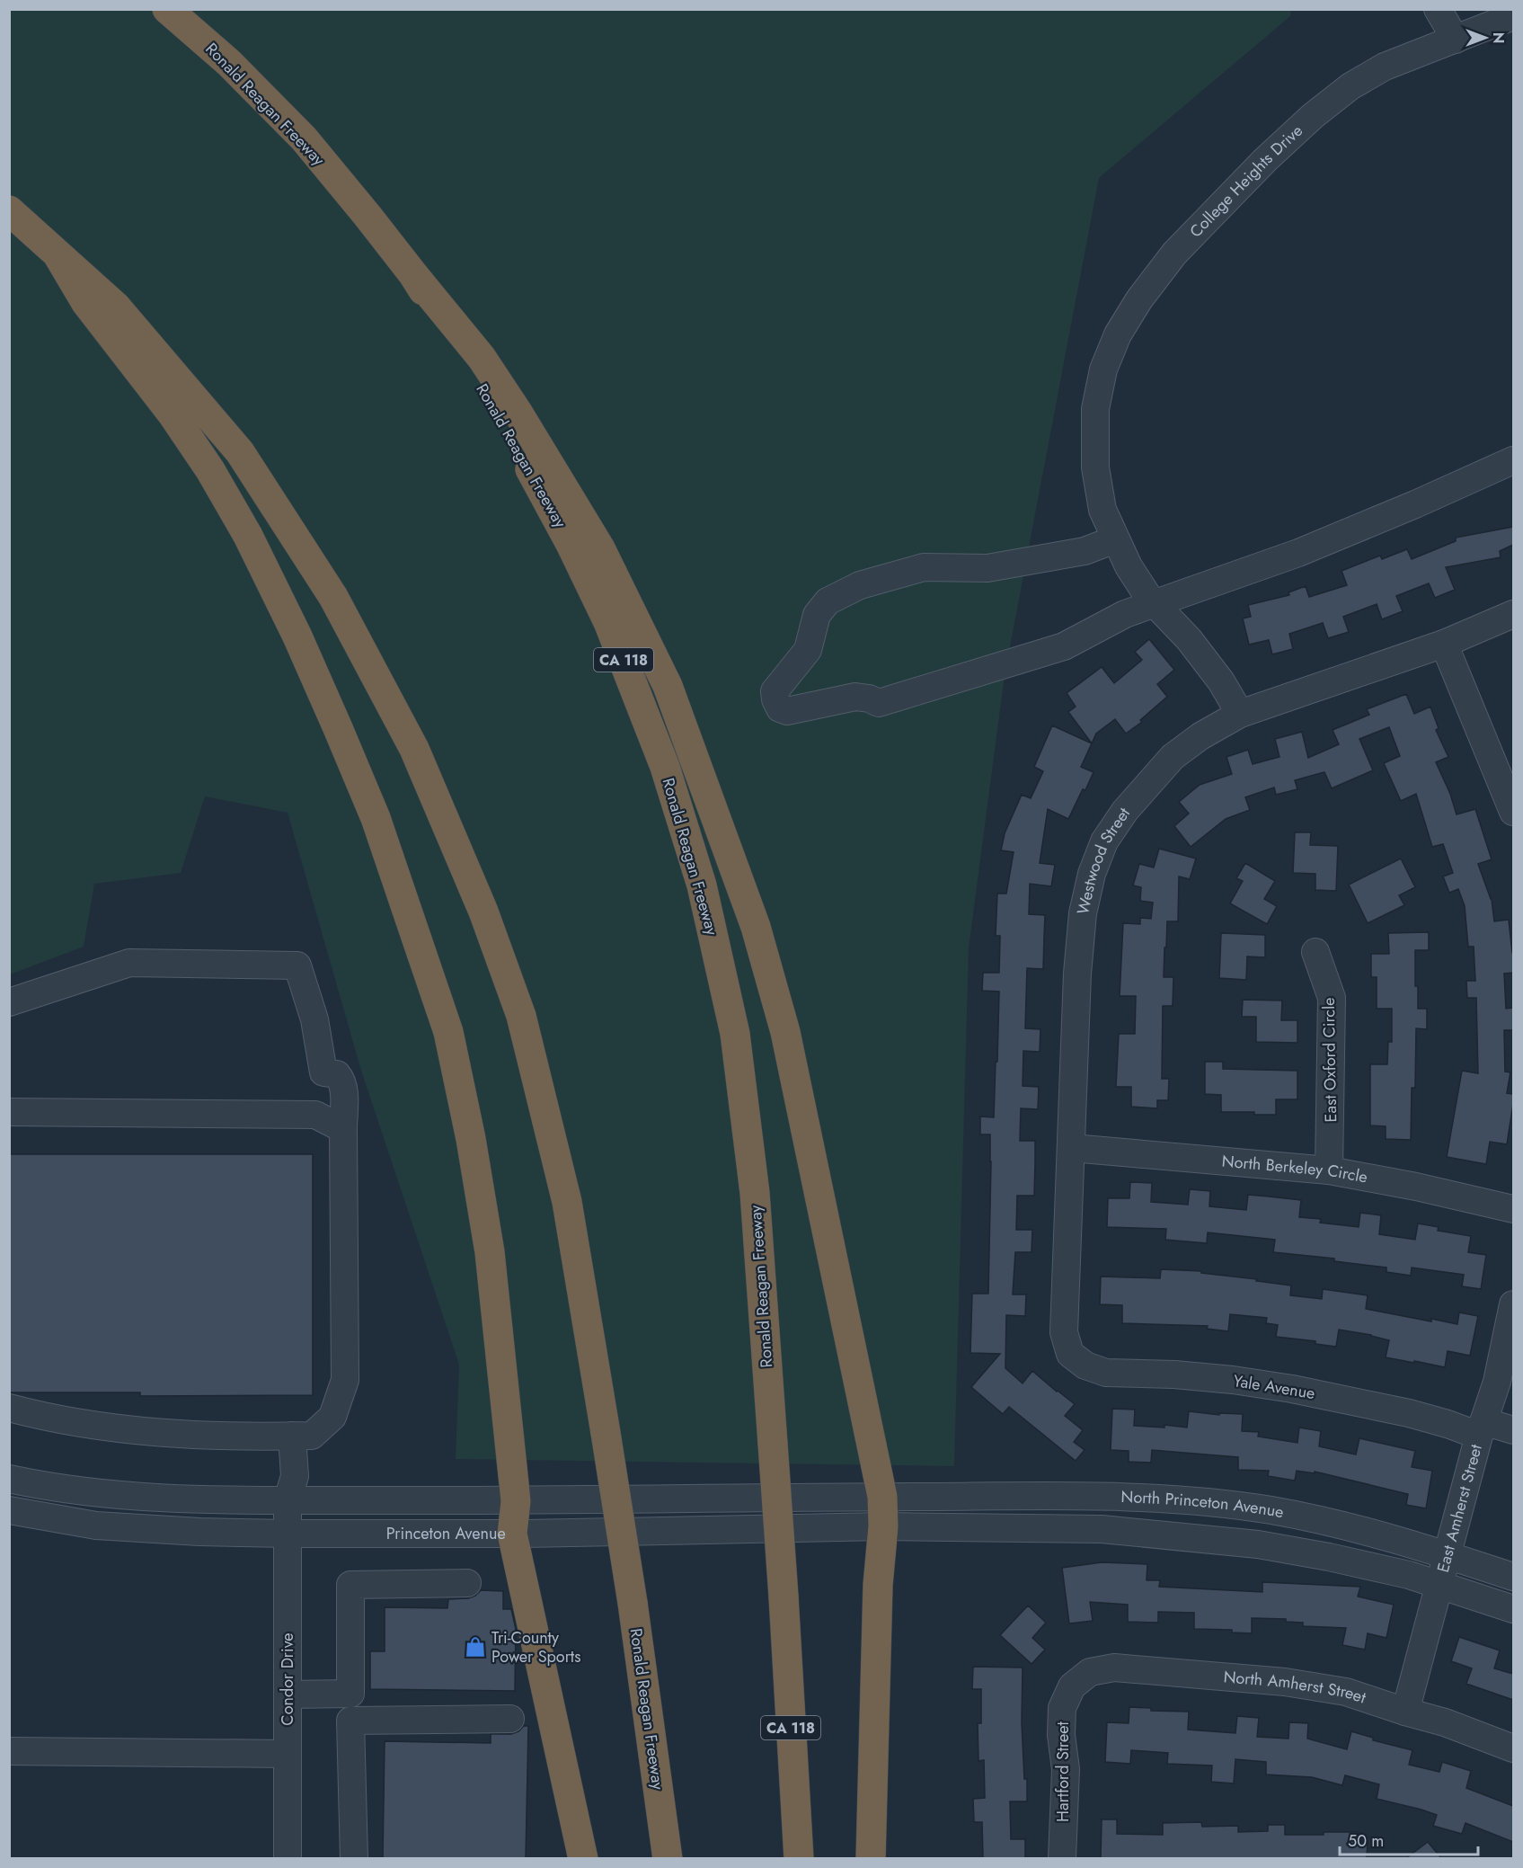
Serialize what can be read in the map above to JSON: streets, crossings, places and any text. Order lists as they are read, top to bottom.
{
  "streets": {
    "highway": ["Ronald Reagan Freeway", "CA 118"],
    "street": [
      "College Heights Drive",
      "Westwood Street",
      "East Oxford Circle",
      "North Berkeley Circle",
      "Yale Avenue",
      "North Princeton Avenue",
      "East Amherst Street",
      "Princeton Avenue",
      "Condor Drive",
      "North Amherst Street",
      "Hartford Street"
    ]
  },
  "crossings": [
    ["College Heights Drive", "Westwood Street"],
    ["Westwood Street", "North Berkeley Circle"],
    ["Westwood Street", "Yale Avenue"],
    ["East Oxford Circle", "North Berkeley Circle"],
    ["Yale Avenue", "East Amherst Street"],
    ["North Princeton Avenue", "East Amherst Street"],
    ["North Princeton Avenue", "Princeton Avenue"],
    ["East Amherst Street", "North Amherst Street"],
    ["Princeton Avenue", "Condor Drive"],
    ["North Amherst Street", "Hartford Street"]
  ],
  "places": {
    "shop": ["Tri-County Power Sports"]
  },
  "scale_bar": "50 m",
  "north": "right"
}
